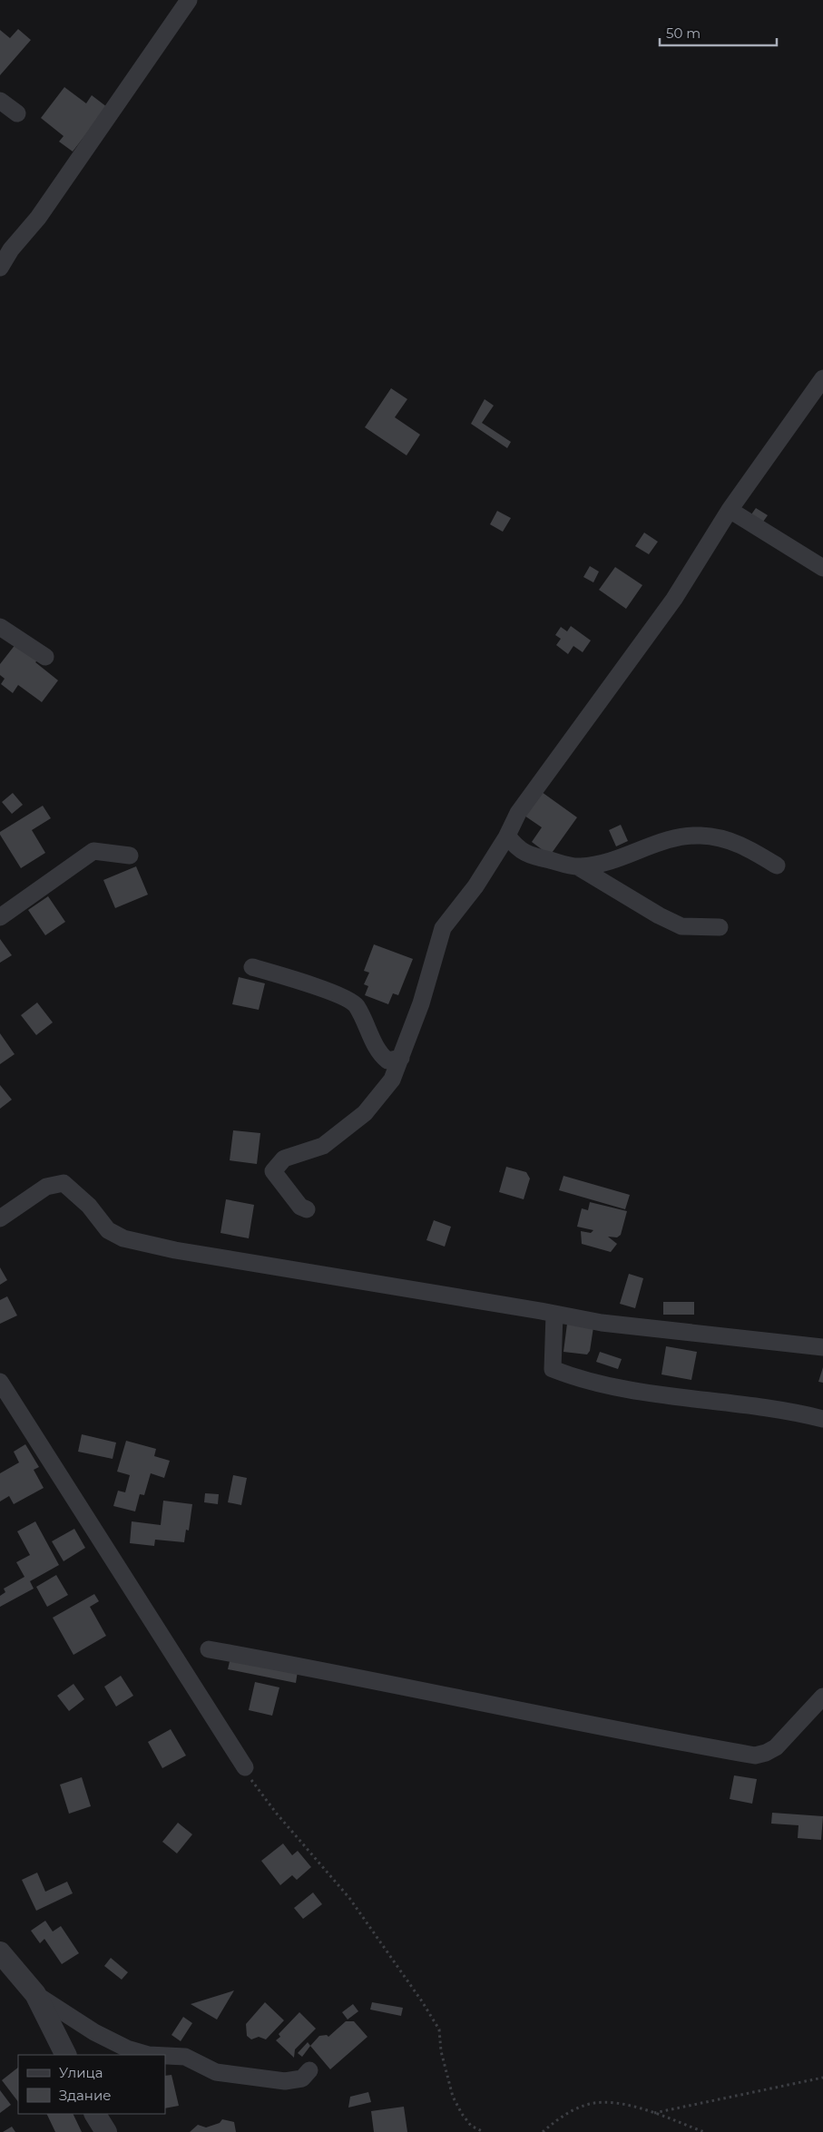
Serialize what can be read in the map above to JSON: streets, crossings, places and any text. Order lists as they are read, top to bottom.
{
  "legend": ["Улица", "Здание"],
  "scale_bar": "50 m"
}
